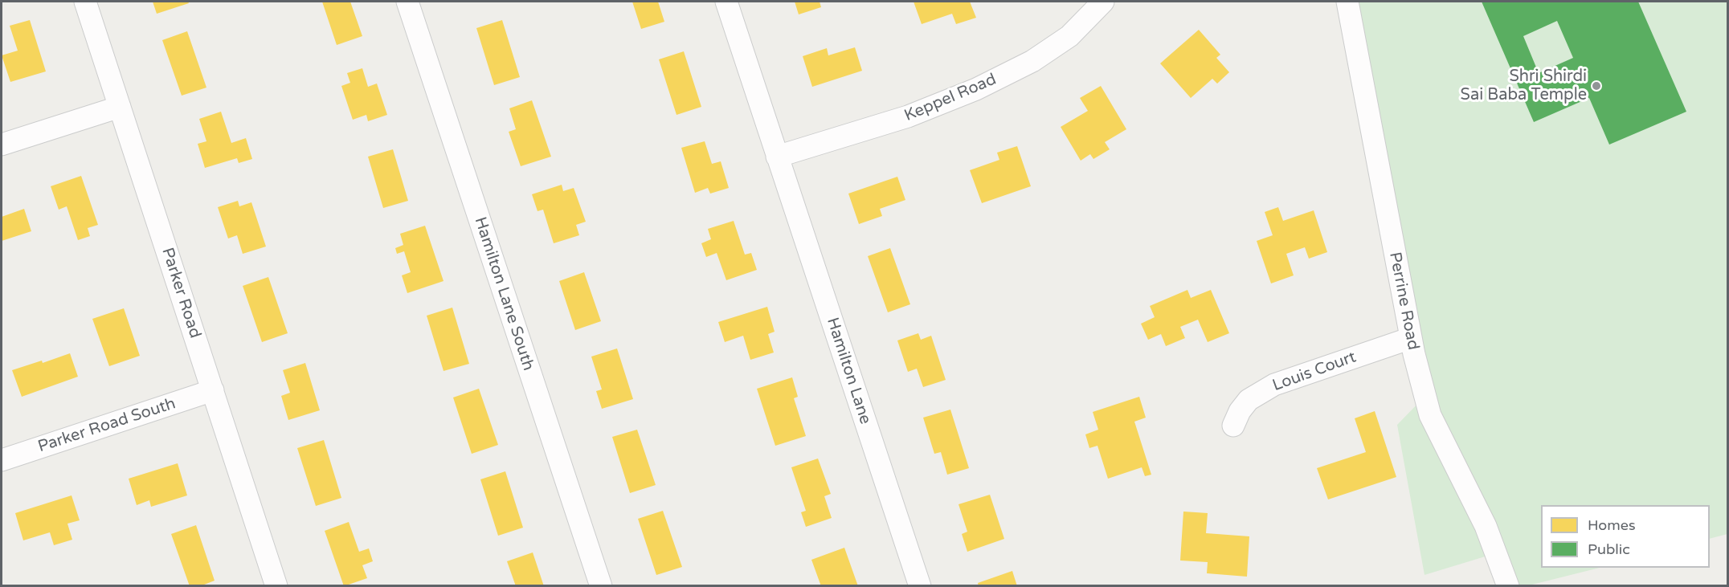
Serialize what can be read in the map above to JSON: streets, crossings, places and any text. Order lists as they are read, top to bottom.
{
  "streets": {
    "street": [
      "Keppel Road",
      "Parker Road",
      "Hamilton Lane South",
      "Perrine Road",
      "Hamilton Lane",
      "Louis Court",
      "Parker Road South"
    ]
  },
  "crossings": [
    ["Keppel Road", "Hamilton Lane"],
    ["Parker Road", "Parker Road South"],
    ["Perrine Road", "Louis Court"]
  ],
  "places": ["Shri Shirdi Sai Baba Temple"],
  "legend": ["Homes", "Public"]
}
